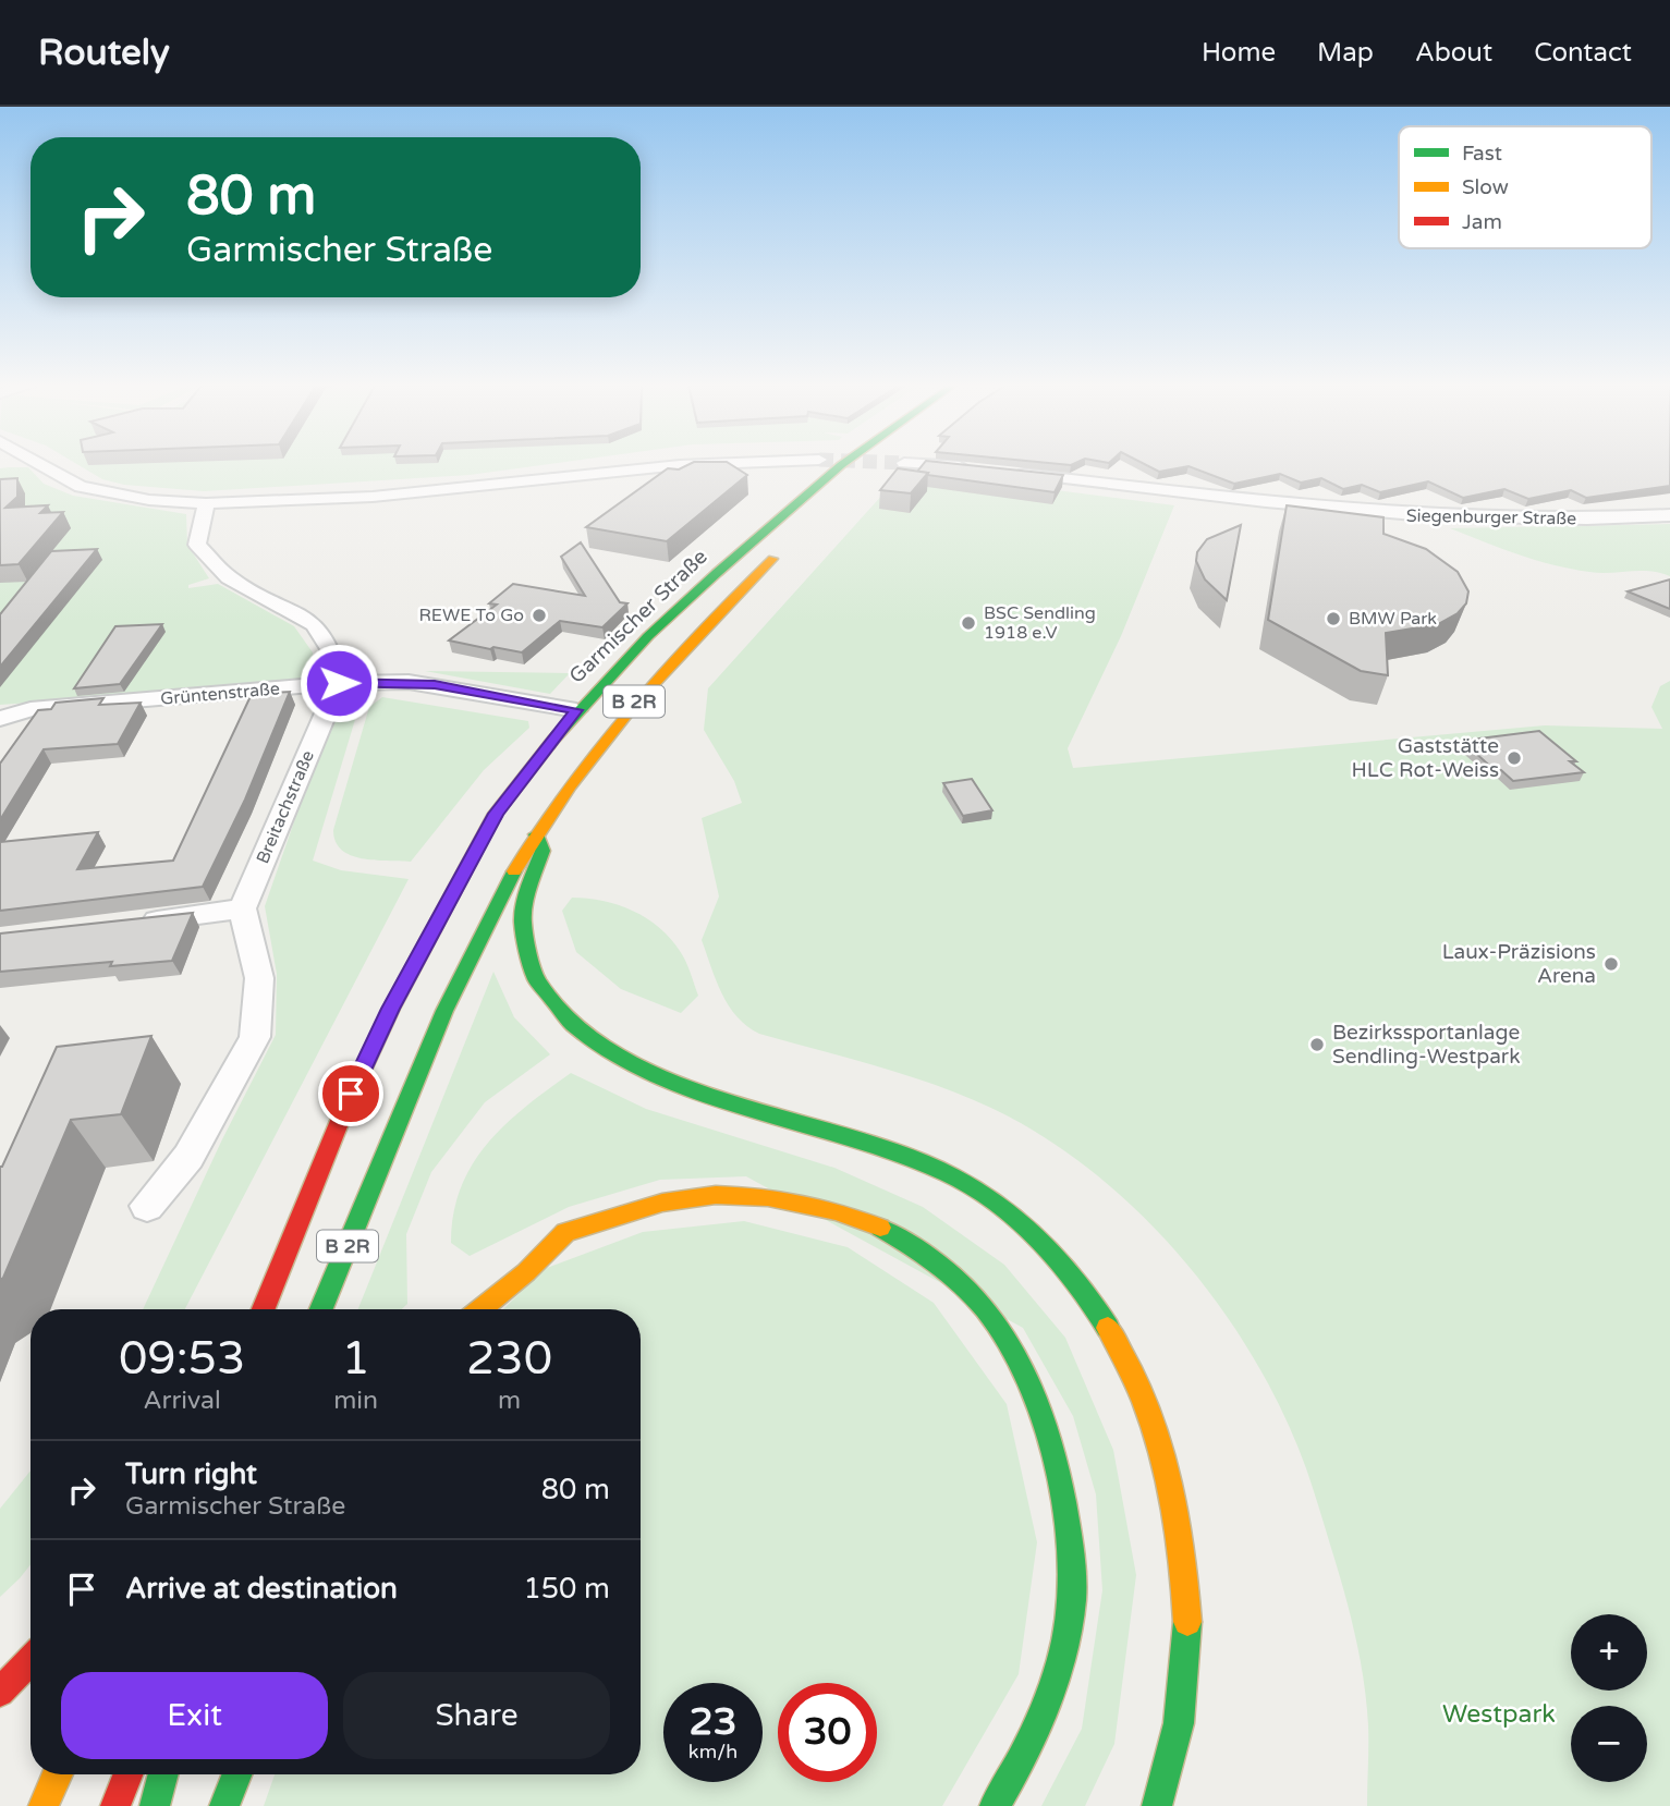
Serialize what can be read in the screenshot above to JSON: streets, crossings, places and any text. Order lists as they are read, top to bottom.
{
  "streets": {
    "highway": ["Garmischer Straße", "B 2R"],
    "street": ["Siegenburger Straße", "Grüntenstraße", "Breitachstraße"]
  },
  "crossings": [
    ["Garmischer Straße", "Grüntenstraße"],
    ["Grüntenstraße", "Breitachstraße"]
  ],
  "parks": ["Westpark"],
  "places": [
    "REWE To Go",
    "BMW Park",
    "BSC Sendling 1918 e.V",
    "Gaststätte HLC Rot-Weiss",
    "Laux-Präzisions Arena",
    "Bezirkssportanlage Sendling-Westpark"
  ],
  "legend": ["Fast", "Slow", "Jam"],
  "page": {
    "header": "Routely",
    "nav": [
      "Home",
      "Map",
      "About",
      "Contact"
    ],
    "turn": ["80 m", "Garmischer Straße"],
    "eta": [
      "09:53",
      "Arrival",
      "1",
      "min",
      "230",
      "m"
    ],
    "list": [
      {
        "name": "Turn right",
        "note": "Garmischer Straße",
        "value": "80 m"
      },
      {
        "name": "Arrive at destination",
        "value": "150 m"
      }
    ],
    "map_buttons": ["+", "−"],
    "buttons": ["Exit", "Share"],
    "speed": "23 km/h",
    "limit": "30"
  }
}
